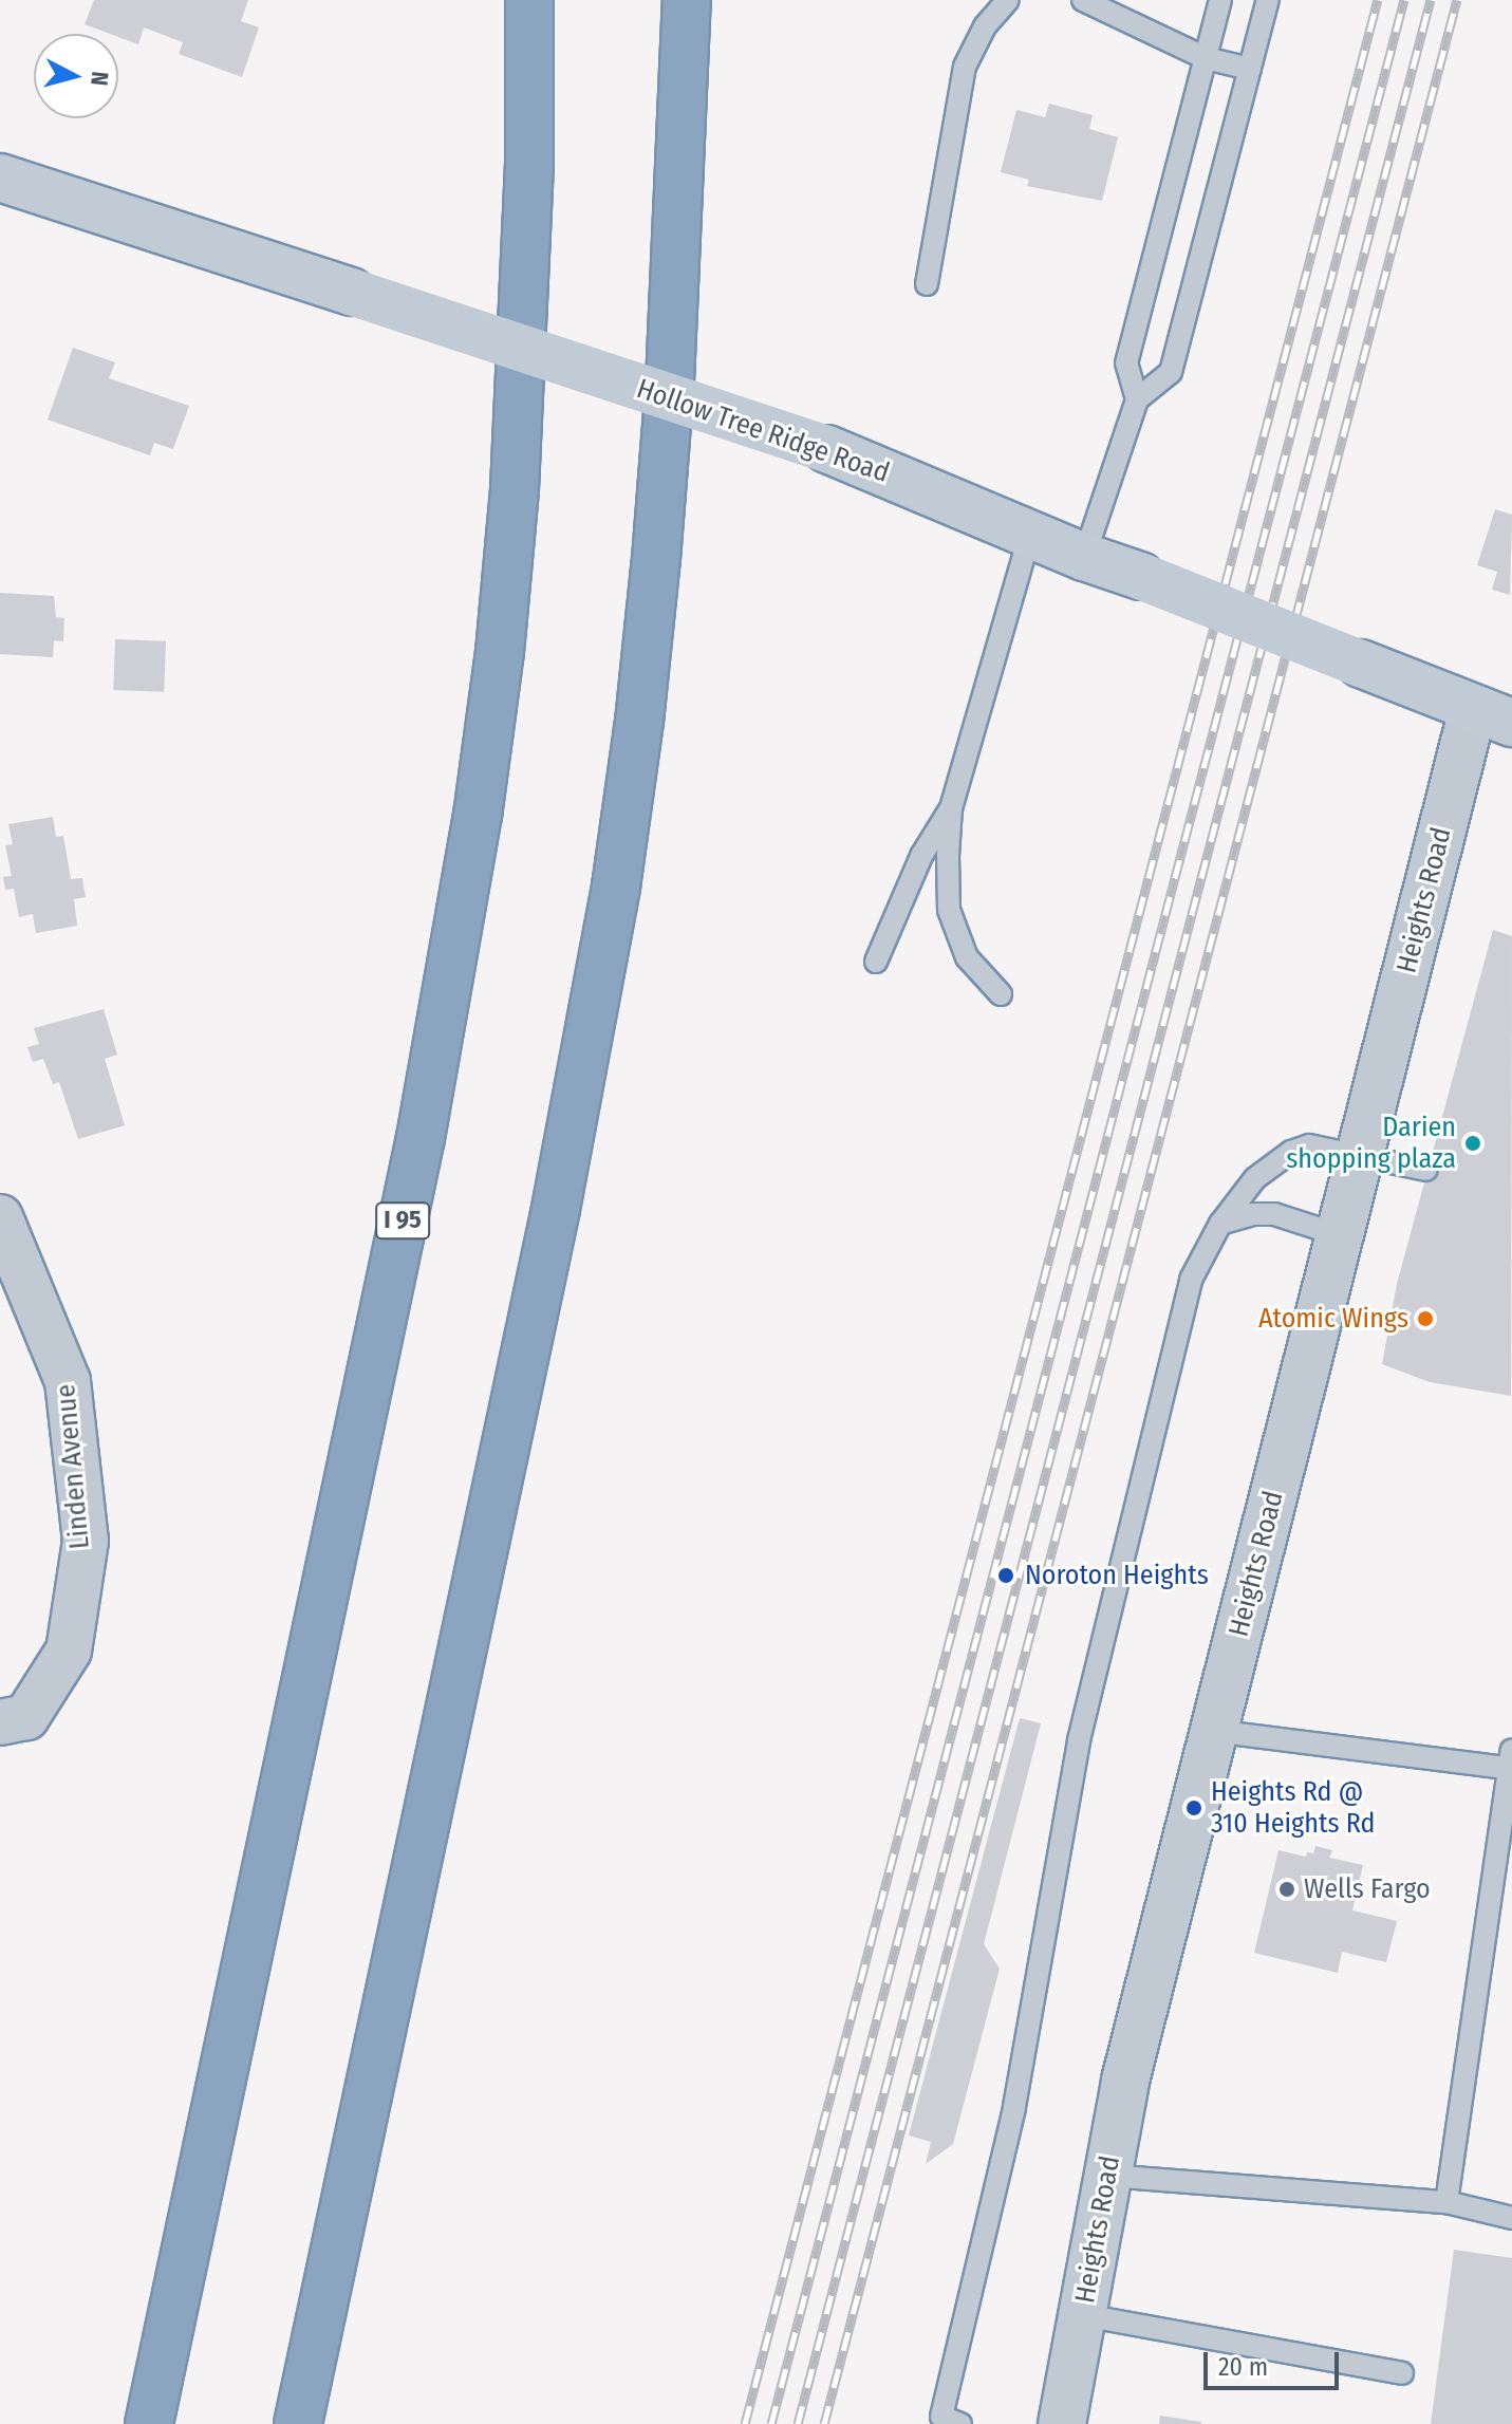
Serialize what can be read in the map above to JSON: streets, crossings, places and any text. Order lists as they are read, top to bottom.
{
  "streets": {
    "highway": ["I 95"],
    "main road": ["Hollow Tree Ridge Road"],
    "street": ["Heights Road", "Linden Avenue"]
  },
  "crossings": [
    ["Hollow Tree Ridge Road", "Heights Road"]
  ],
  "places": [
    "Darien shopping plaza",
    "Atomic Wings",
    "Noroton Heights",
    "Heights Rd @ 310 Heights Rd",
    "Wells Fargo"
  ],
  "scale_bar": "20 m",
  "north": "right"
}
